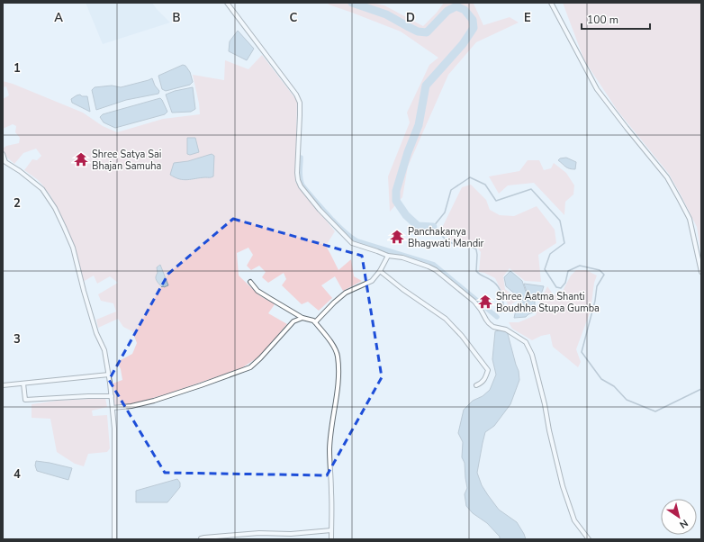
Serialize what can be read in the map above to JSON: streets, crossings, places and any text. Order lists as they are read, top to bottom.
{
  "places": {
    "temple": ["Shree Satya Sai Bhajan Samuha", "Panchakanya Bhagwati Mandir", "Shree Aatma Shanti Boudhha Stupa Gumba"]
  },
  "scale_bar": "100 m",
  "north": "bottom right",
  "grid": {
    "columns": [
      "A",
      "B",
      "C",
      "D",
      "E"
    ],
    "rows": [
      "1",
      "2",
      "3",
      "4"
    ]
  }
}
